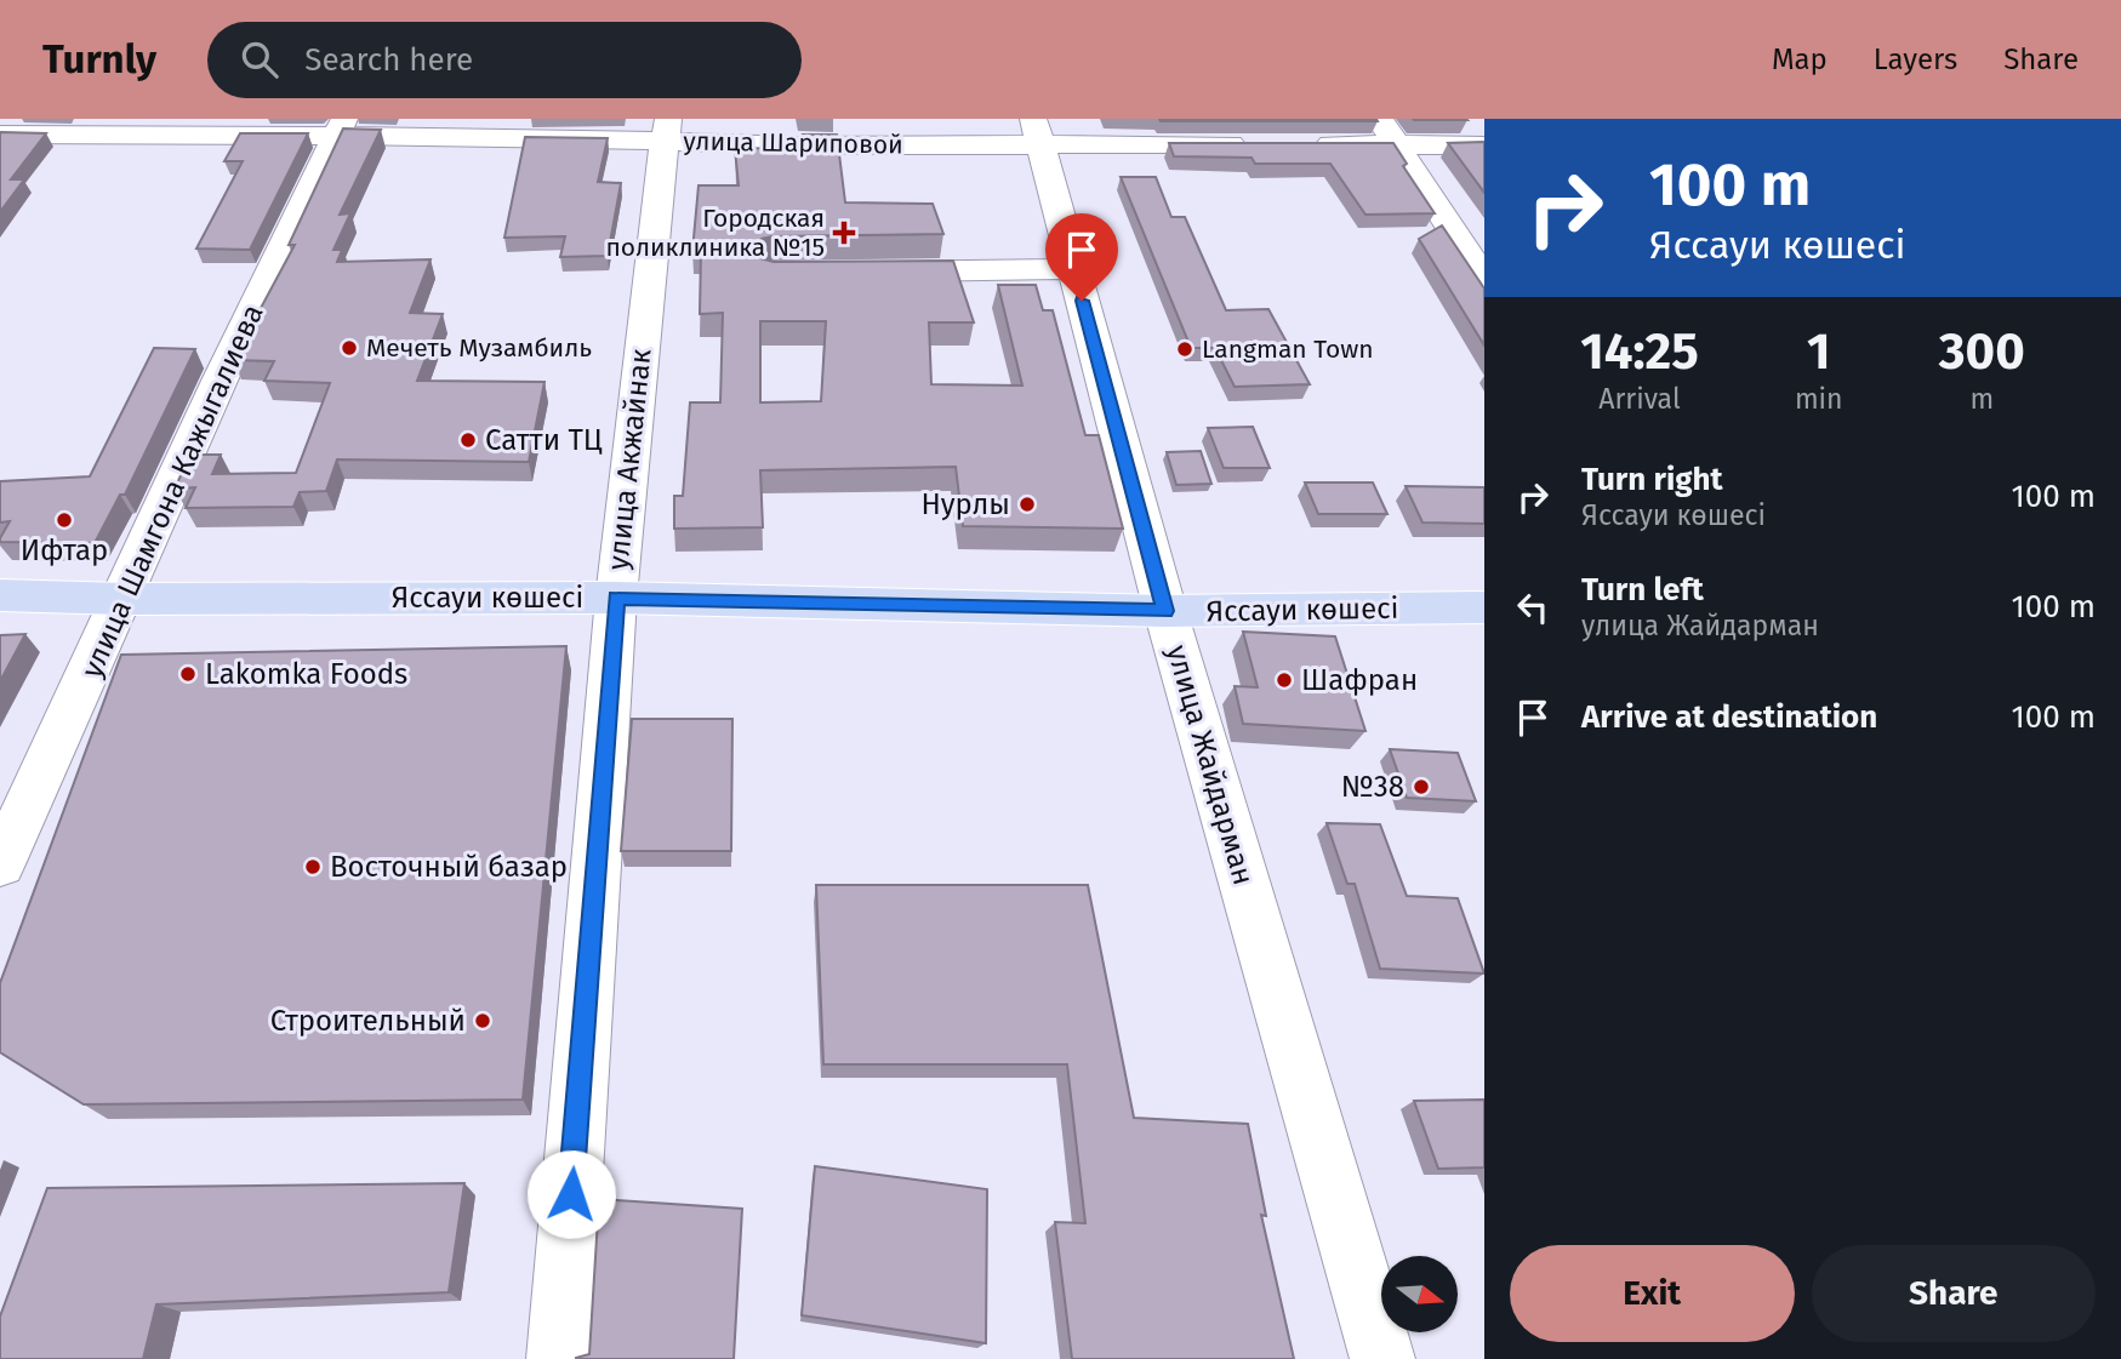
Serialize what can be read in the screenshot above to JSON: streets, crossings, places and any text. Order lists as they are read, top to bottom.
{
  "streets": {
    "main road": ["Яссауи көшесі"],
    "street": [
      "улица Шариповой",
      "улица Акжайнак",
      "улица Шамгона Кажыгалиева",
      "улица Жайдарман"
    ]
  },
  "crossings": [
    ["улица Шариповой", "улица Акжайнак"],
    ["улица Шариповой", "улица Шамгона Кажыгалиева"],
    ["улица Шариповой", "улица Жайдарман"],
    ["улица Акжайнак", "Яссауи көшесі"],
    ["улица Шамгона Кажыгалиева", "Яссауи көшесі"],
    ["Яссауи көшесі", "улица Жайдарман"]
  ],
  "places": {
    "health": ["Городская поликлиника №15"],
    "other": [
      "Мечеть Музамбиль",
      "Langman Town",
      "Сатти ТЦ",
      "Нурлы",
      "Ифтар",
      "Lakomka Foods",
      "Шафран",
      "№38",
      "Восточный базар",
      "Строительный"
    ]
  },
  "north": "right",
  "page": {
    "header": "Turnly",
    "search": "Search here",
    "nav": ["Map", "Layers", "Share"],
    "turn": ["100 m", "Яссауи көшесі"],
    "eta": [
      "14:25",
      "Arrival",
      "1",
      "min",
      "300",
      "m"
    ],
    "list": [
      {
        "name": "Turn right",
        "note": "Яссауи көшесі",
        "value": "100 m"
      },
      {
        "name": "Turn left",
        "note": "улица Жайдарман",
        "value": "100 m"
      },
      {
        "name": "Arrive at destination",
        "value": "100 m"
      }
    ],
    "buttons": ["Exit", "Share"]
  }
}
